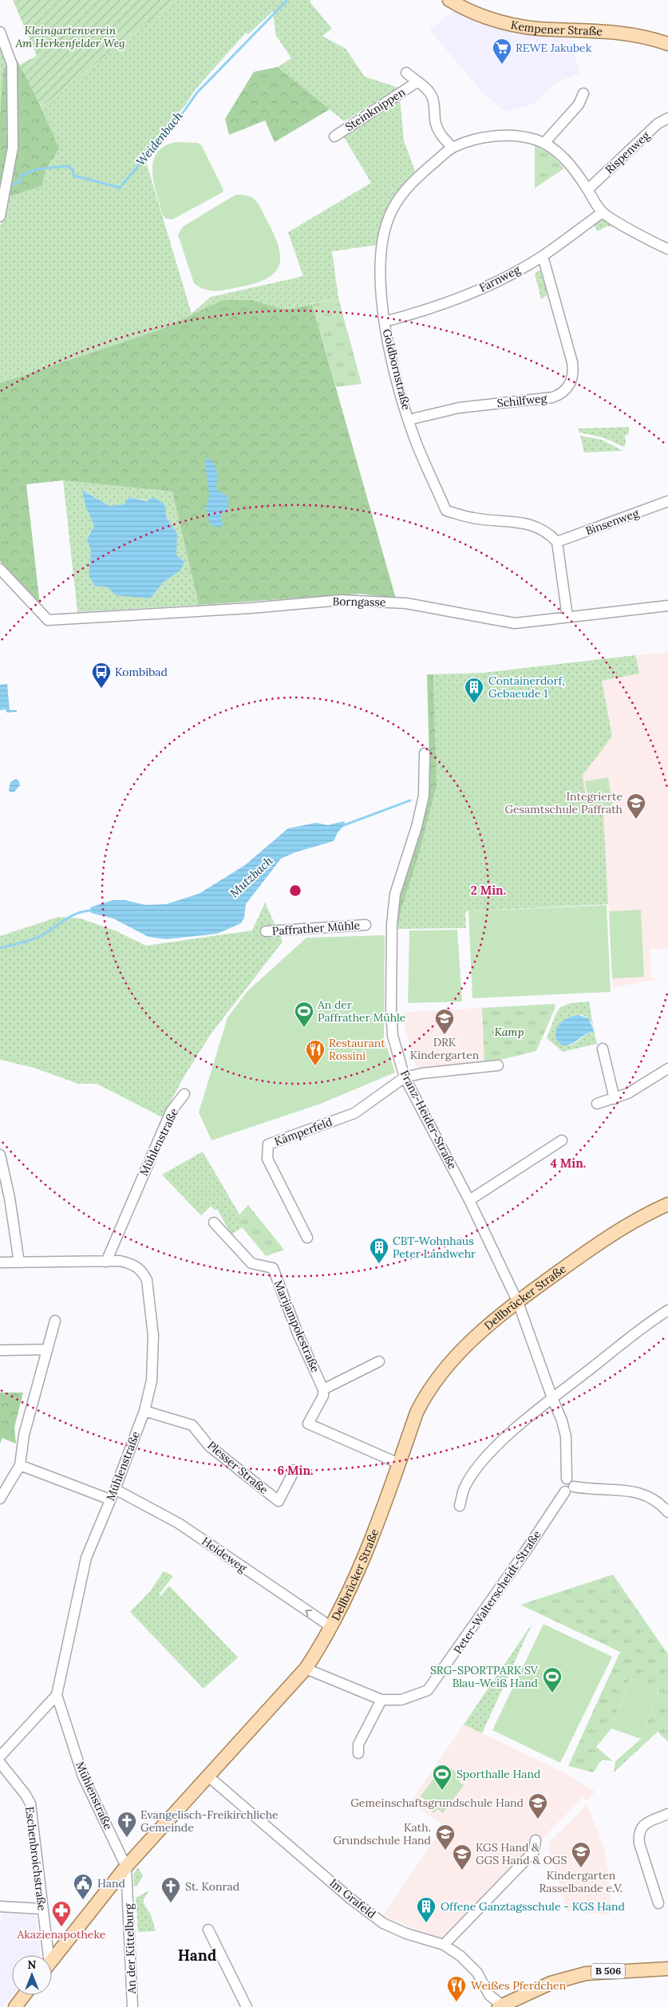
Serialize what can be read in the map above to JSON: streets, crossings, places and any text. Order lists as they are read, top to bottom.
{
  "streets": {
    "main road": ["Kempener Straße", "Dellbrücker Straße", "B 506"],
    "street": [
      "Steinknippen",
      "Rispenweg",
      "Farnweg",
      "Goldbornstraße",
      "Schilfweg",
      "Binsenweg",
      "Borngasse",
      "Paffrather Mühle",
      "Franz-Heider-Straße",
      "Kämperfeld",
      "Mühlenstraße",
      "Marijampolestraße",
      "Plesser Straße",
      "Heideweg",
      "Peter-Walterscheidt-Straße",
      "Eschenbroichstraße",
      "Im Grafeld",
      "An der Kittelburg"
    ]
  },
  "crossings": [
    ["Steinknippen", "Goldbornstraße"],
    ["Rispenweg", "Goldbornstraße"],
    ["Farnweg", "Goldbornstraße"],
    ["Farnweg", "Schilfweg"],
    ["Goldbornstraße", "Schilfweg"],
    ["Goldbornstraße", "Binsenweg"],
    ["Franz-Heider-Straße", "Kämperfeld"],
    ["Franz-Heider-Straße", "Dellbrücker Straße"],
    ["Franz-Heider-Straße", "Peter-Walterscheidt-Straße"],
    ["Mühlenstraße", "Dellbrücker Straße"],
    ["Mühlenstraße", "Plesser Straße"],
    ["Mühlenstraße", "Heideweg"],
    ["Mühlenstraße", "An der Kittelburg"],
    ["Dellbrücker Straße", "Heideweg"],
    ["Dellbrücker Straße", "Peter-Walterscheidt-Straße"],
    ["Dellbrücker Straße", "Im Grafeld"],
    ["Dellbrücker Straße", "An der Kittelburg"],
    ["Im Grafeld", "B 506"]
  ],
  "one_way": ["Heideweg"],
  "districts": ["Hand"],
  "water": ["Weidenbach", "Mutzbach"],
  "parks": ["Kleingartenverein Am Herkenfelder Weg", "Kamp"],
  "places": {
    "supermarket": ["REWE Jakubek"],
    "bus stop": ["Kombibad"],
    "building": ["Containerdorf, Gebaeude 1", "CBT-Wohnhaus Peter Landwehr", "Offene Ganztagsschule - KGS Hand"],
    "school or university": [
      "Integrierte Gesamtschule Paffrath",
      "DRK Kindergarten",
      "Gemeinschaftsgrundschule Hand",
      "Kath. Grundschule Hand",
      "Kindergarten Rasselbande e.V.",
      "KGS Hand & GGS Hand & OGS"
    ],
    "sports": ["An der Paffrather Mühle", "SRG-SPORTPARK SV Blau-Weiß Hand", "Sporthalle Hand"],
    "restaurant": ["Restaurant Rossini", "Weißes Pferdchen"],
    "church": ["Evangelisch-Freikirchliche Gemeinde", "St. Konrad"],
    "public building": ["Hand"],
    "pharmacy": ["Akazienapotheke"]
  },
  "north": "top",
  "rings": ["2 Min.", "4 Min.", "6 Min."]
}
